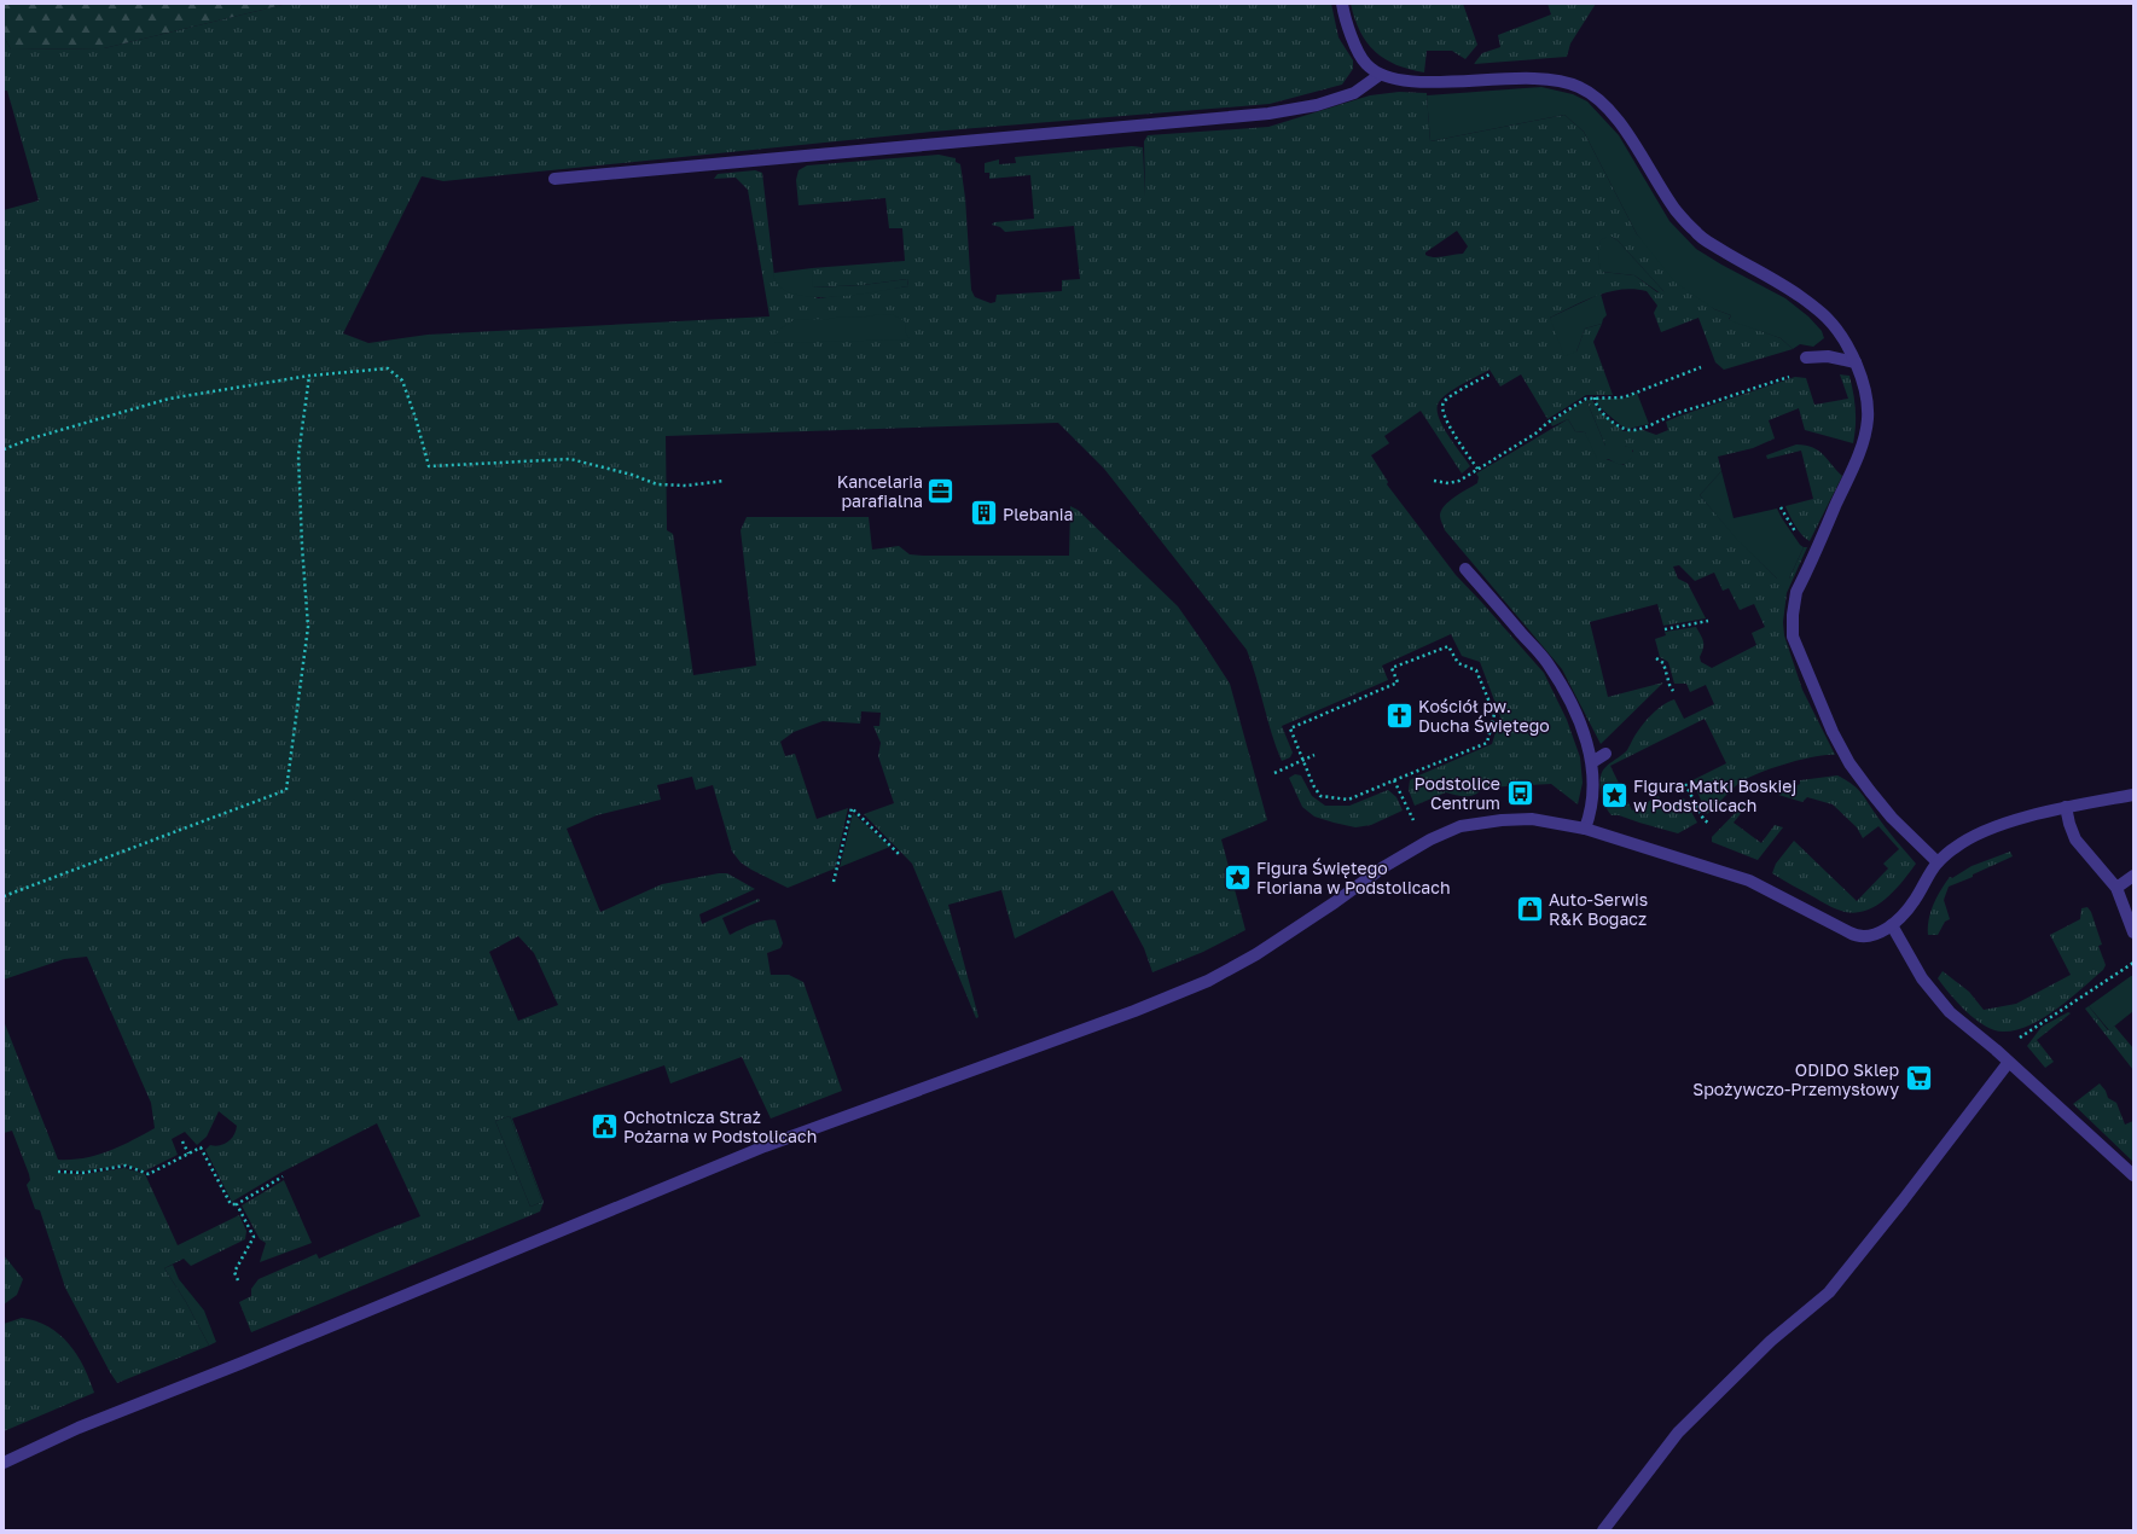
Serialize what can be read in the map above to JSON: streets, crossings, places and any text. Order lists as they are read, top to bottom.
{
  "places": {
    "office": ["Kancelaria parafialna"],
    "building": ["Plebania"],
    "church": ["Kościół pw. Ducha Świętego"],
    "bus stop": ["Podstolice Centrum"],
    "place": ["Figura Matki Boskiej w Podstolicach", "Figura Świętego Floriana w Podstolicach"],
    "shop": ["Auto-Serwis R&K Bogacz"],
    "supermarket": ["ODIDO Sklep Spożywczo-Przemysłowy"],
    "public building": ["Ochotnicza Straż Pożarna w Podstolicach"]
  }
}
